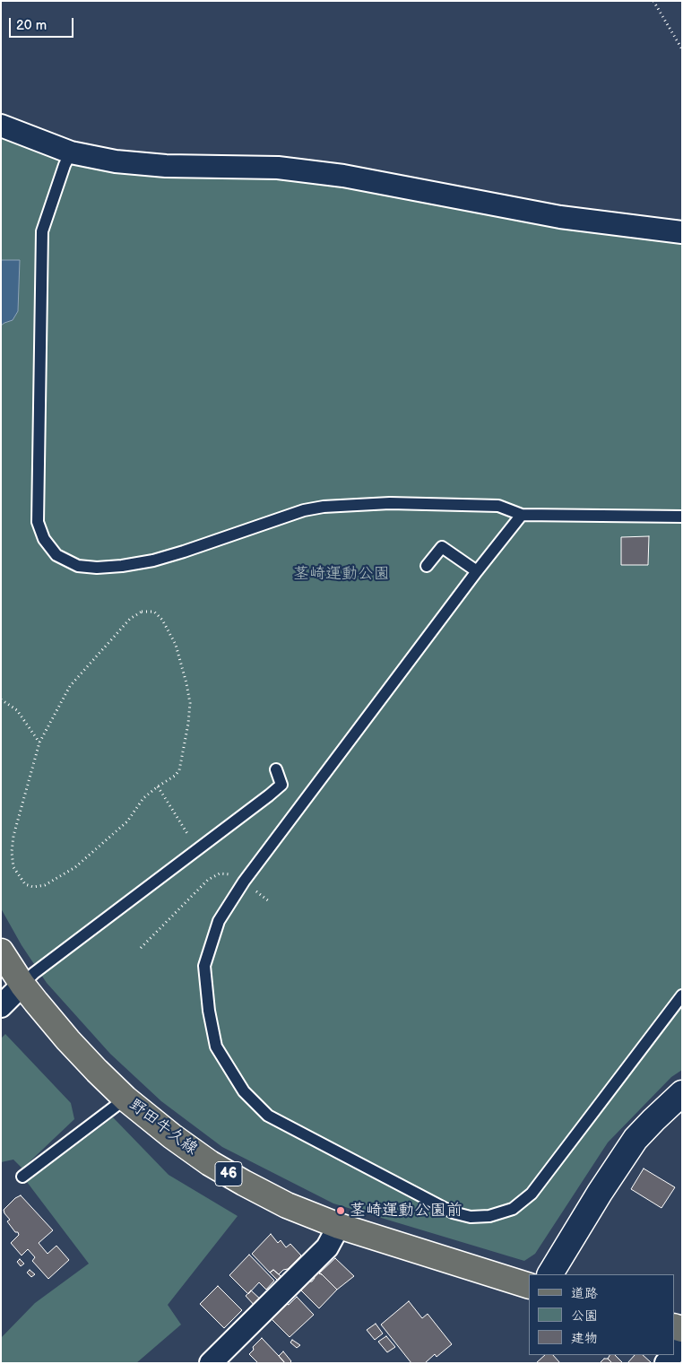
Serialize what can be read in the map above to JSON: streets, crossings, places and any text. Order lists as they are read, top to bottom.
{
  "streets": {
    "main road": ["野田牛久線", "46"]
  },
  "parks": ["茎崎運動公園"],
  "places": ["茎崎運動公園前"],
  "legend": ["道路", "公園", "建物"],
  "scale_bar": "20 m"
}
